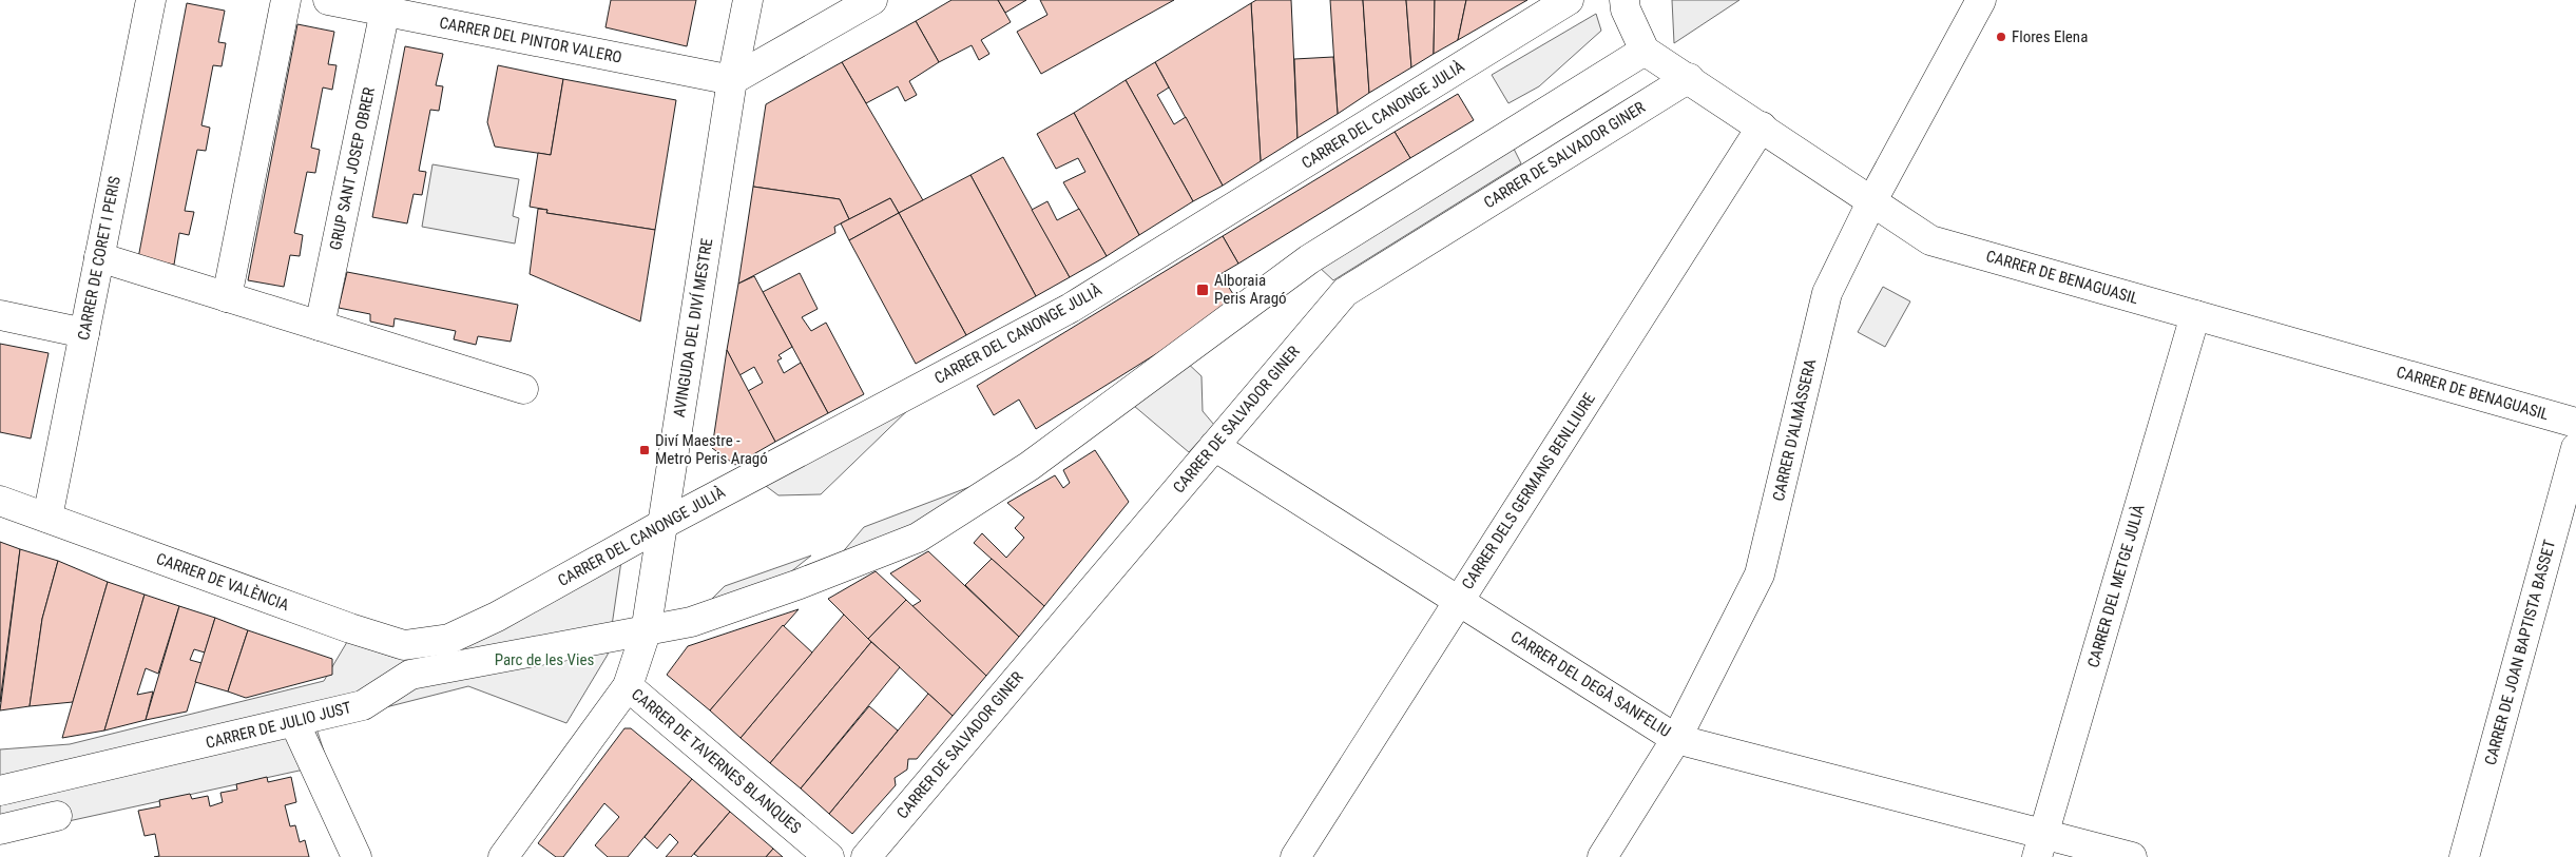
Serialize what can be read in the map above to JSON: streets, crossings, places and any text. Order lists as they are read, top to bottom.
{
  "streets": {
    "street": [
      "CARRER DEL PINTOR VALERO",
      "CARRER DEL CANONGE JULIÀ",
      "CARRER DE SALVADOR GINER",
      "GRUP SANT JOSEP OBRER",
      "CARRER DE CORET I PERIS",
      "CARRER DE BENAGUASIL",
      "AVINGUDA DEL DIVÍ MESTRE",
      "CARRER D'ALMÀSSERA",
      "CARRER DELS GERMANS BENLLIURE",
      "CARRER DE VALÈNCIA",
      "CARRER DEL METGE JULIÀ",
      "CARRER DE JOAN BAPTISTA BASSET",
      "CARRER DEL DEGÀ SANFELIU",
      "CARRER DE JULIO JUST",
      "CARRER DE TAVERNES BLANQUES"
    ]
  },
  "crossings": [
    ["CARRER DEL PINTOR VALERO", "GRUP SANT JOSEP OBRER"],
    ["CARRER DEL PINTOR VALERO", "AVINGUDA DEL DIVÍ MESTRE"],
    ["CARRER DEL CANONGE JULIÀ", "AVINGUDA DEL DIVÍ MESTRE"],
    ["CARRER DEL CANONGE JULIÀ", "CARRER DE VALÈNCIA"],
    ["CARRER DE SALVADOR GINER", "CARRER DE BENAGUASIL"],
    ["CARRER DE SALVADOR GINER", "CARRER DEL DEGÀ SANFELIU"],
    ["CARRER DE CORET I PERIS", "CARRER DE VALÈNCIA"],
    ["CARRER DE BENAGUASIL", "CARRER D'ALMÀSSERA"],
    ["CARRER DE BENAGUASIL", "CARRER DELS GERMANS BENLLIURE"],
    ["CARRER DE BENAGUASIL", "CARRER DEL METGE JULIÀ"],
    ["CARRER DE BENAGUASIL", "CARRER DE JULIO JUST"],
    ["AVINGUDA DEL DIVÍ MESTRE", "CARRER DE JULIO JUST"],
    ["AVINGUDA DEL DIVÍ MESTRE", "CARRER DE TAVERNES BLANQUES"],
    ["CARRER D'ALMÀSSERA", "CARRER DEL DEGÀ SANFELIU"],
    ["CARRER DELS GERMANS BENLLIURE", "CARRER DEL DEGÀ SANFELIU"],
    ["CARRER DEL METGE JULIÀ", "CARRER DEL DEGÀ SANFELIU"]
  ],
  "parks": ["Parc de les Vies"],
  "places": {
    "other": ["Flores Elena"],
    "transit": ["Alboraia Peris Aragó", "Diví Maestre - Metro Peris Aragó"]
  }
}
